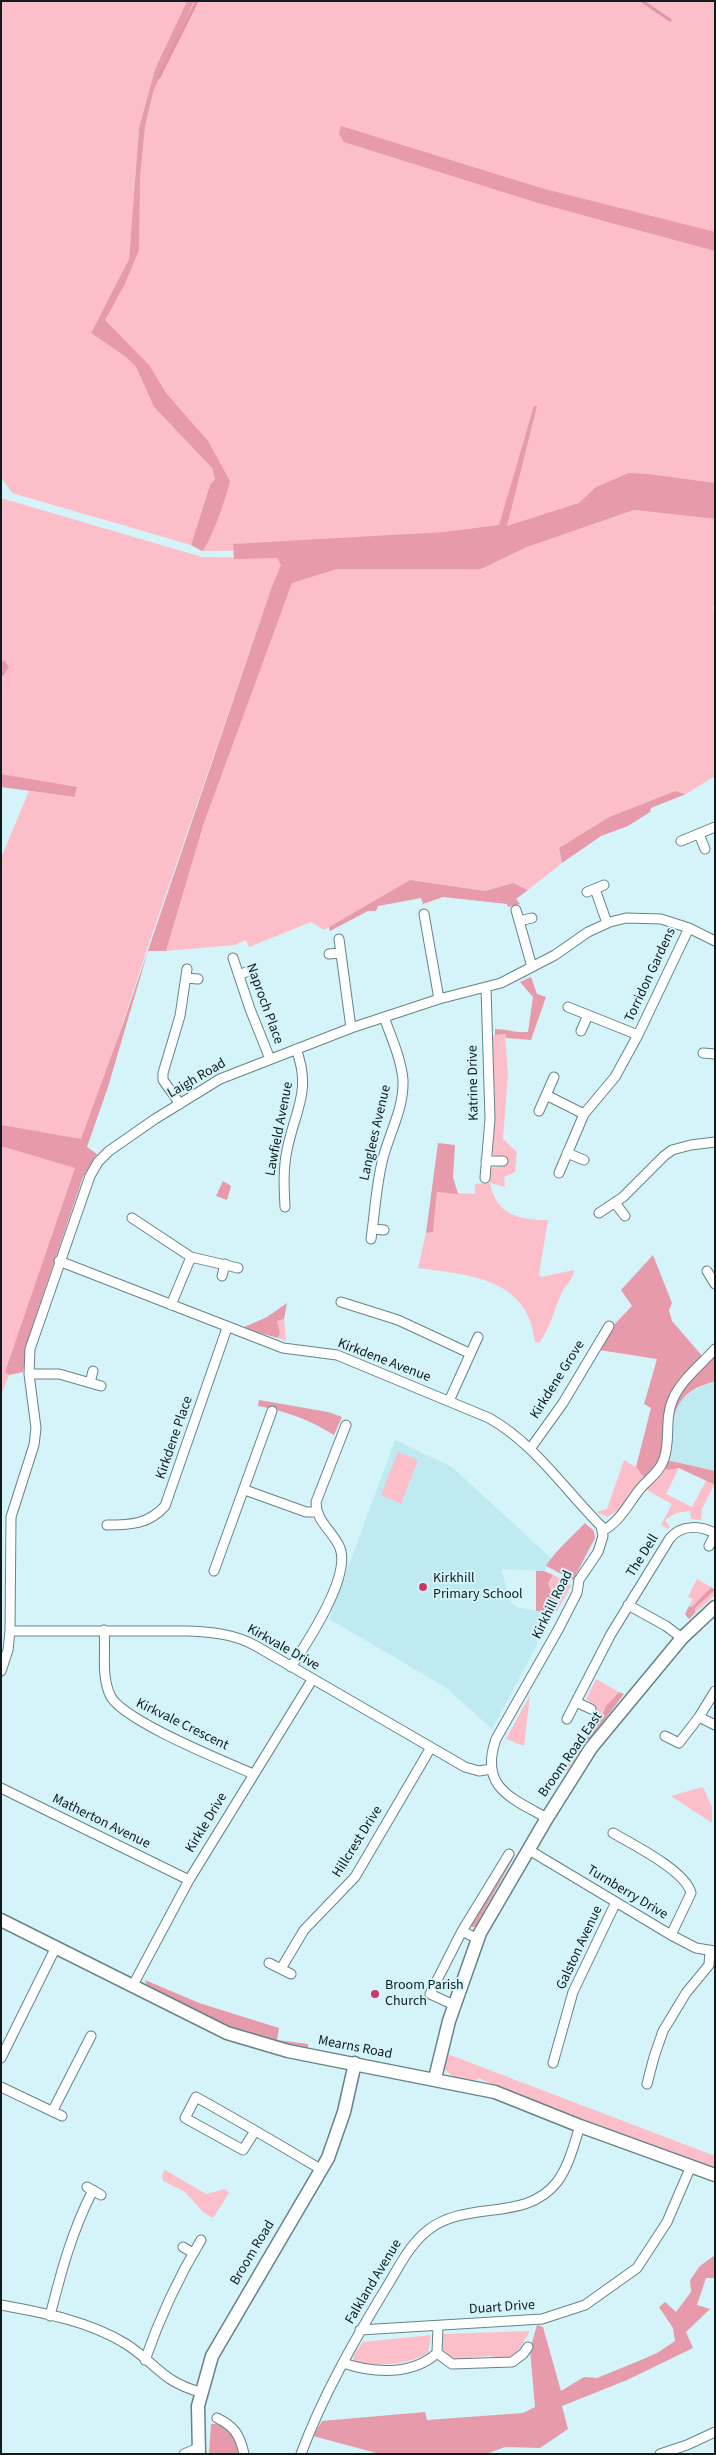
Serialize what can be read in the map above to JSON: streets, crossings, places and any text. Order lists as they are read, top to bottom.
{
  "streets": {
    "street": [
      "Torridon Gardens",
      "Naproch Place",
      "Laigh Road",
      "Katrine Drive",
      "Lawfield Avenue",
      "Langlees Avenue",
      "Kirkdene Avenue",
      "Kirkdene Grove",
      "Kirkdene Place",
      "The Dell",
      "Kirkhill Road",
      "Kirkvale Drive",
      "Kirkvale Crescent",
      "Broom Road East",
      "Matherton Avenue",
      "Kirkle Drive",
      "Hillcrest Drive",
      "Turnberry Drive",
      "Galston Avenue",
      "Mearns Road",
      "Broom Road",
      "Falkland Avenue",
      "Duart Drive"
    ]
  },
  "crossings": [
    ["Torridon Gardens", "Laigh Road"],
    ["Naproch Place", "Laigh Road"],
    ["Laigh Road", "Katrine Drive"],
    ["Laigh Road", "Lawfield Avenue"],
    ["Laigh Road", "Langlees Avenue"],
    ["Laigh Road", "Kirkdene Avenue"],
    ["Laigh Road", "Kirkvale Drive"],
    ["Kirkdene Avenue", "Kirkdene Grove"],
    ["Kirkdene Avenue", "Kirkdene Place"],
    ["Kirkdene Avenue", "Kirkhill Road"],
    ["Kirkhill Road", "Kirkvale Drive"],
    ["Kirkvale Drive", "Kirkvale Crescent"],
    ["Kirkvale Drive", "Kirkle Drive"],
    ["Kirkvale Drive", "Hillcrest Drive"],
    ["Kirkvale Crescent", "Kirkle Drive"],
    ["Broom Road East", "Turnberry Drive"],
    ["Broom Road East", "Mearns Road"],
    ["Matherton Avenue", "Kirkle Drive"],
    ["Kirkle Drive", "Mearns Road"],
    ["Turnberry Drive", "Galston Avenue"],
    ["Mearns Road", "Broom Road"],
    ["Mearns Road", "Falkland Avenue"],
    ["Mearns Road", "Duart Drive"],
    ["Falkland Avenue", "Duart Drive"]
  ],
  "places": ["Kirkhill Primary School", "Broom Parish Church"]
}
